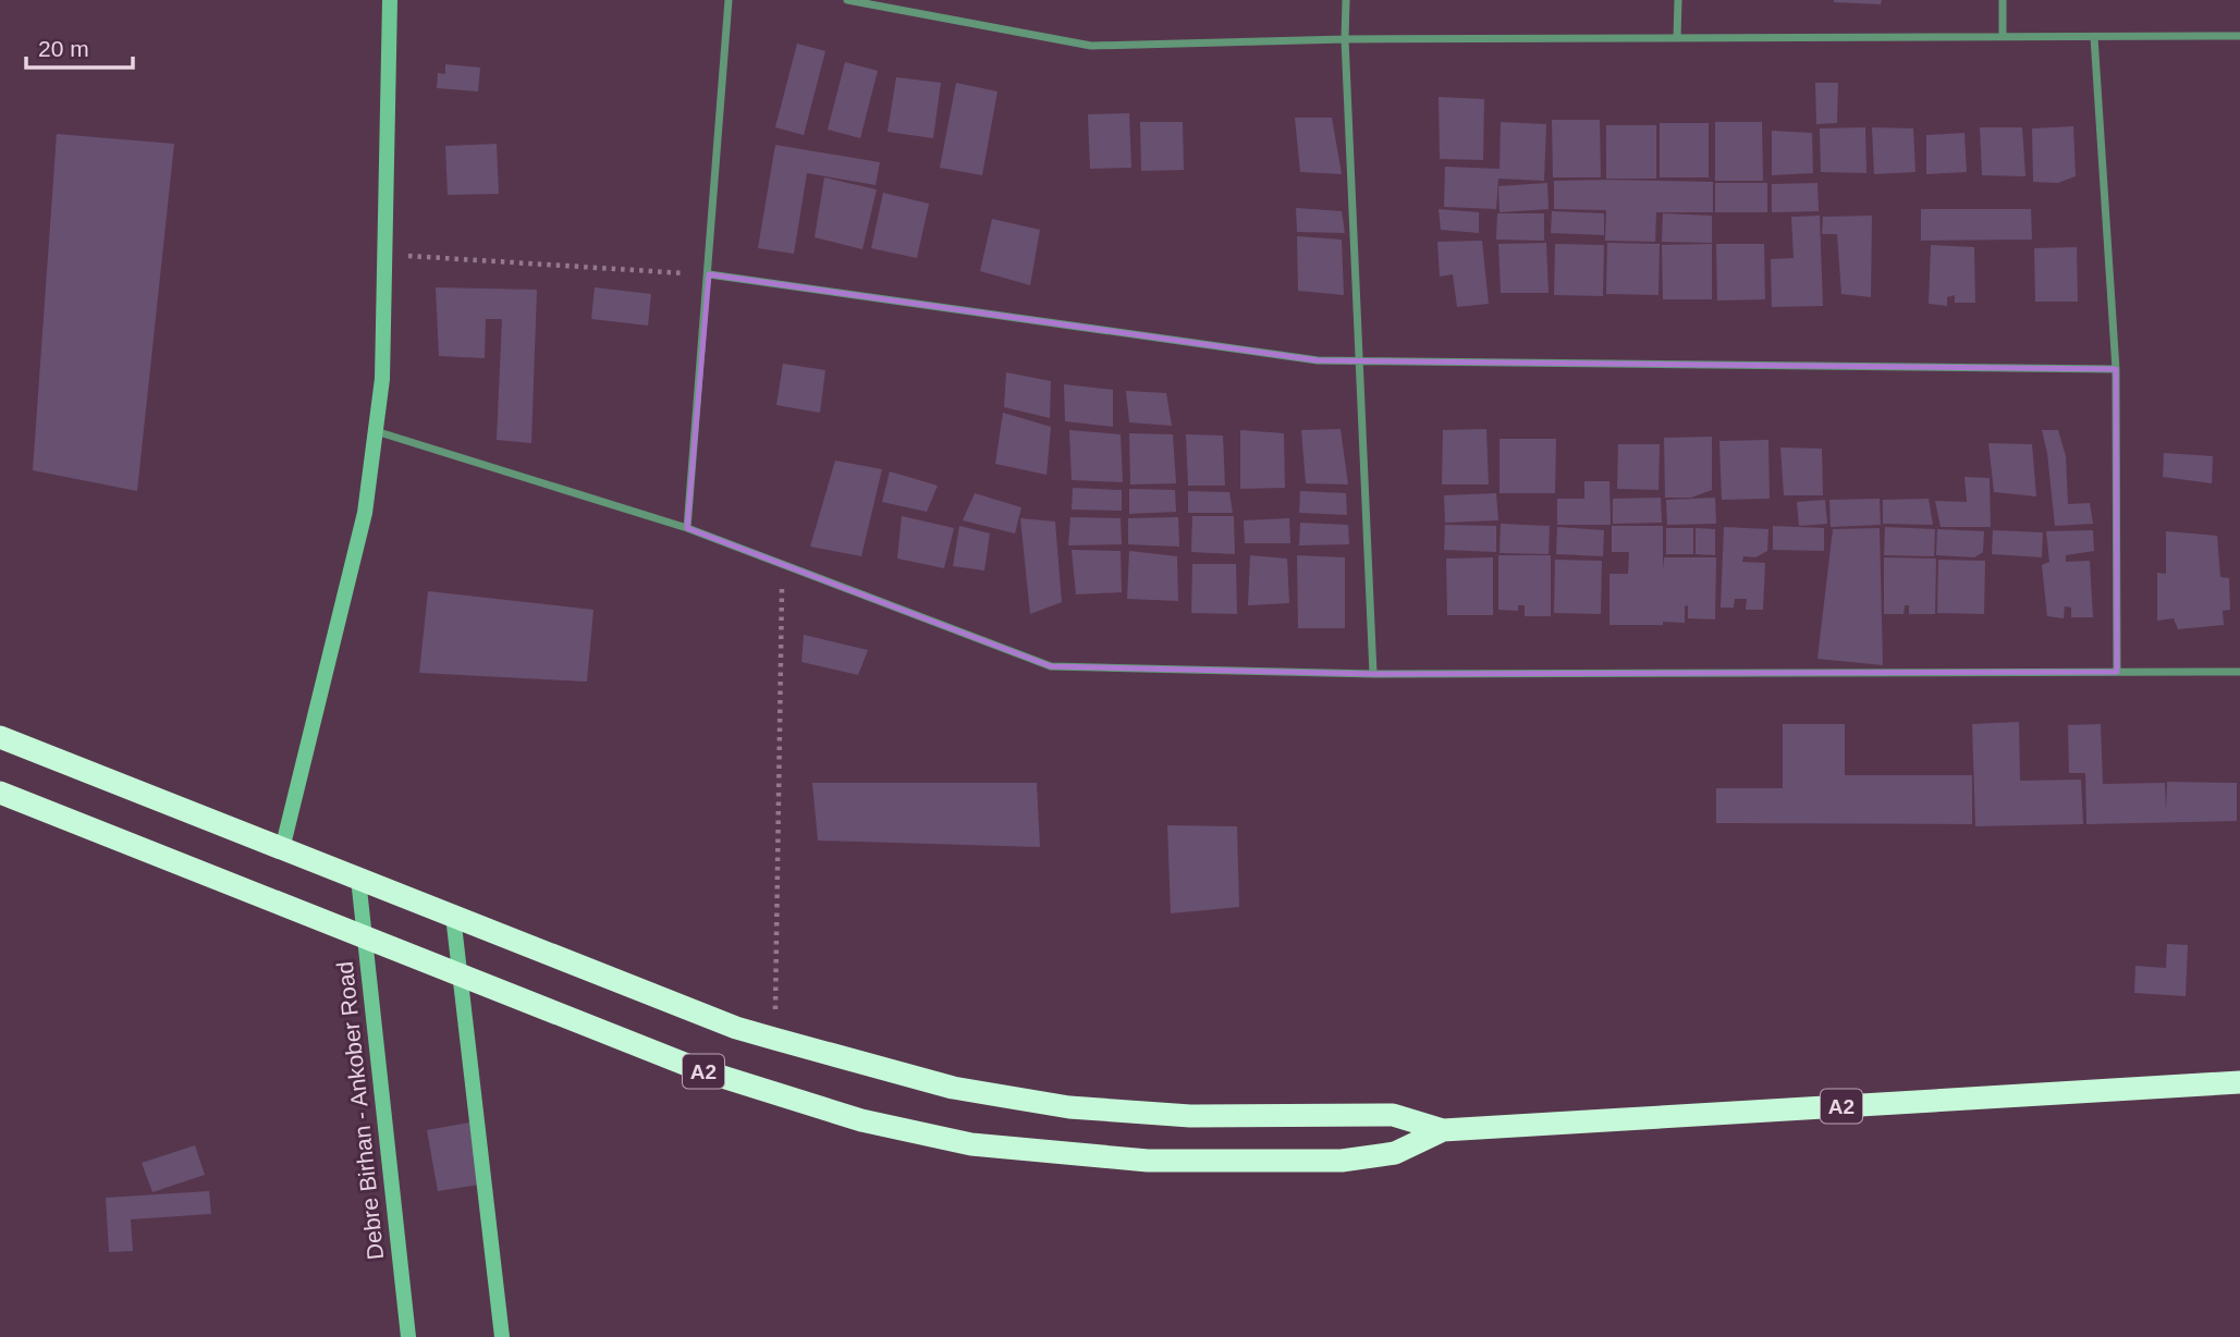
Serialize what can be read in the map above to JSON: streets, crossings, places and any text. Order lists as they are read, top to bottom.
{
  "streets": {
    "highway": ["A2"],
    "main road": ["Debre Birhan - Ankober Road"]
  },
  "crossings": [
    ["A2", "Debre Birhan - Ankober Road"]
  ],
  "scale_bar": "20 m"
}
